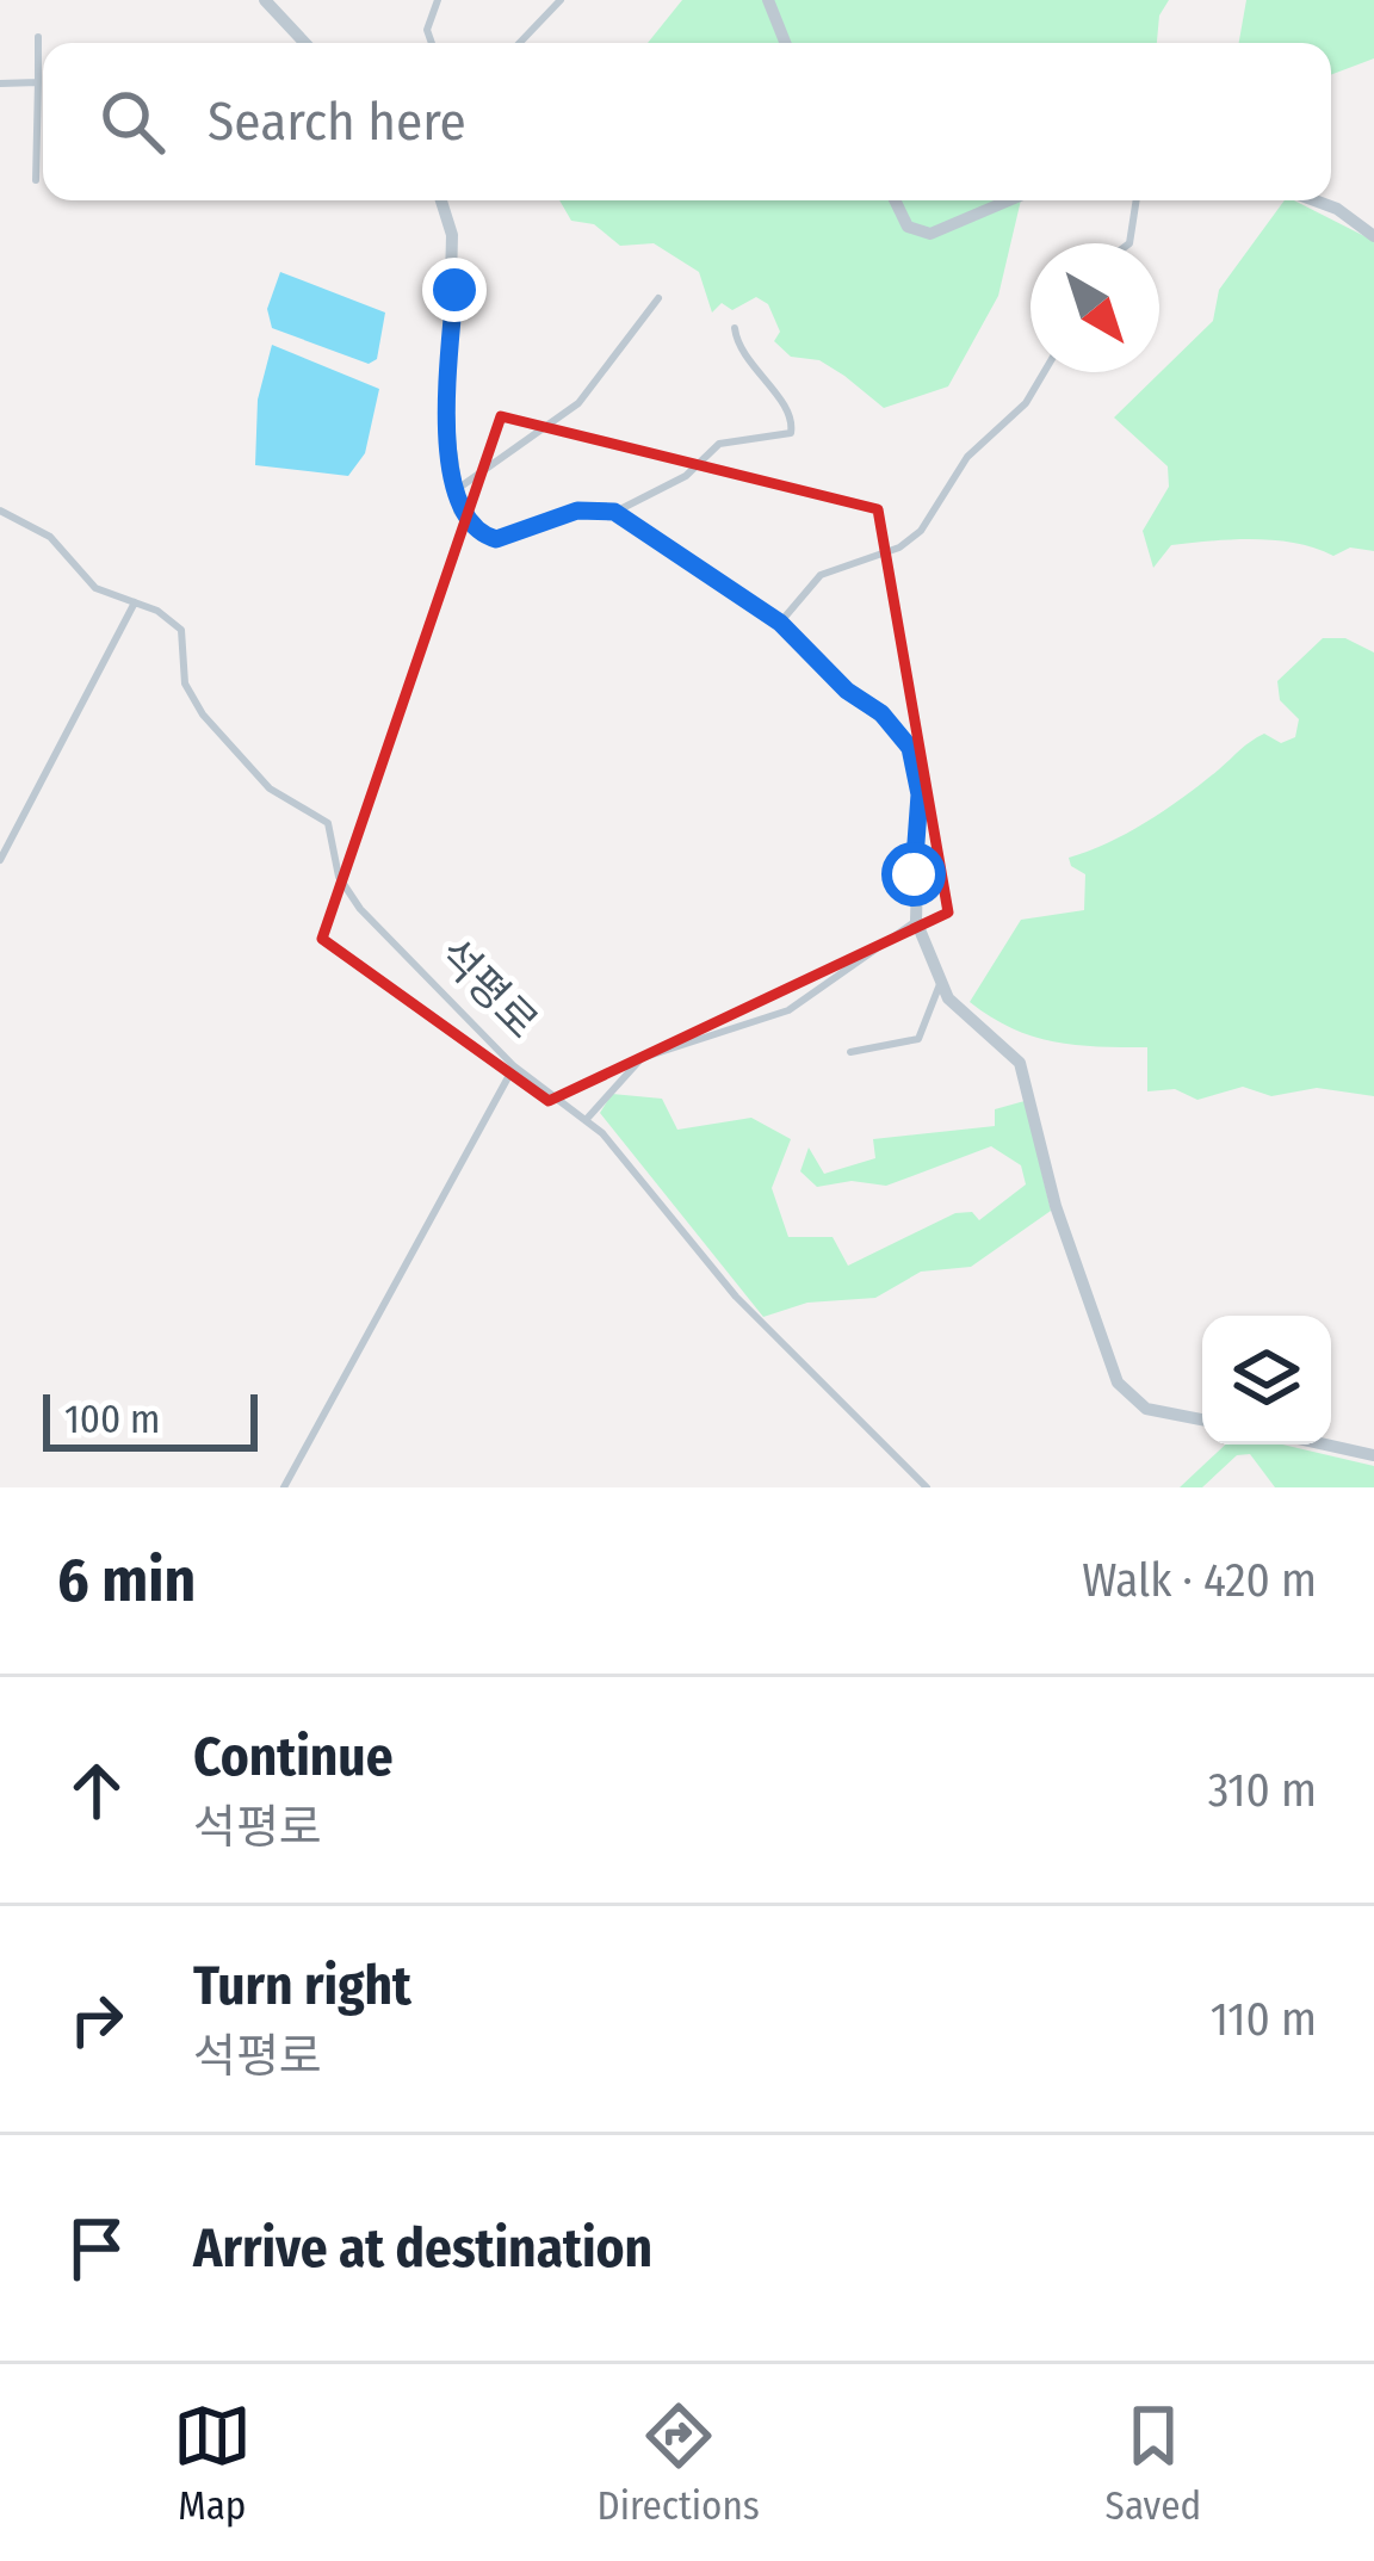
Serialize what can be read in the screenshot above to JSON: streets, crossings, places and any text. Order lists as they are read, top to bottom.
{
  "streets": {
    "lane": ["석평로"]
  },
  "scale_bar": "100 m",
  "north": "bottom right",
  "page": {
    "search": "Search here",
    "scale": "100 m",
    "heading": ["6 min", "Walk · 420 m"],
    "list": [
      ["Continue", "석평로", "310 m"],
      ["Turn right", "석평로", "110 m"],
      "Arrive at destination"
    ],
    "nav": ["Map", "Directions", "Saved"]
  }
}
